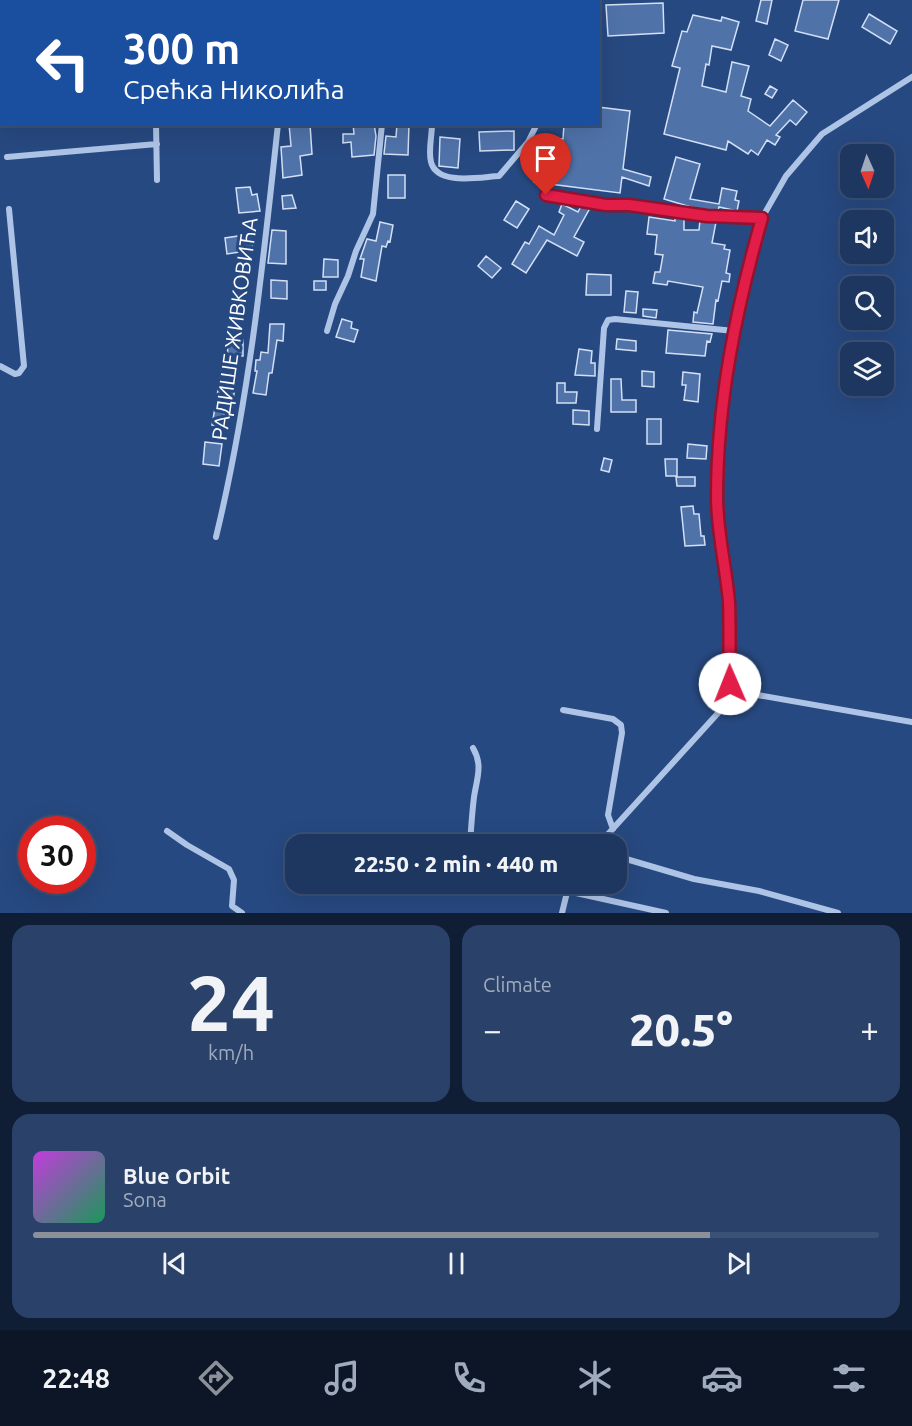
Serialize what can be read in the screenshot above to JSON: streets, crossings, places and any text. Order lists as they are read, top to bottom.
{
  "streets": {
    "street": ["РАДИШЕ ЖИВКОВИЋА"]
  },
  "north": "bottom",
  "page": {
    "turn": ["300 m", "Срећка Николића"],
    "limit": "30",
    "trip": "22:50 · 2 min · 440 m",
    "tile": [
      ["24", "km/h"],
      "Climate"
    ],
    "heat": ["−", "20.5°", "+"],
    "song": ["Blue Orbit", "Sona"],
    "tabs": "22:48"
  }
}
